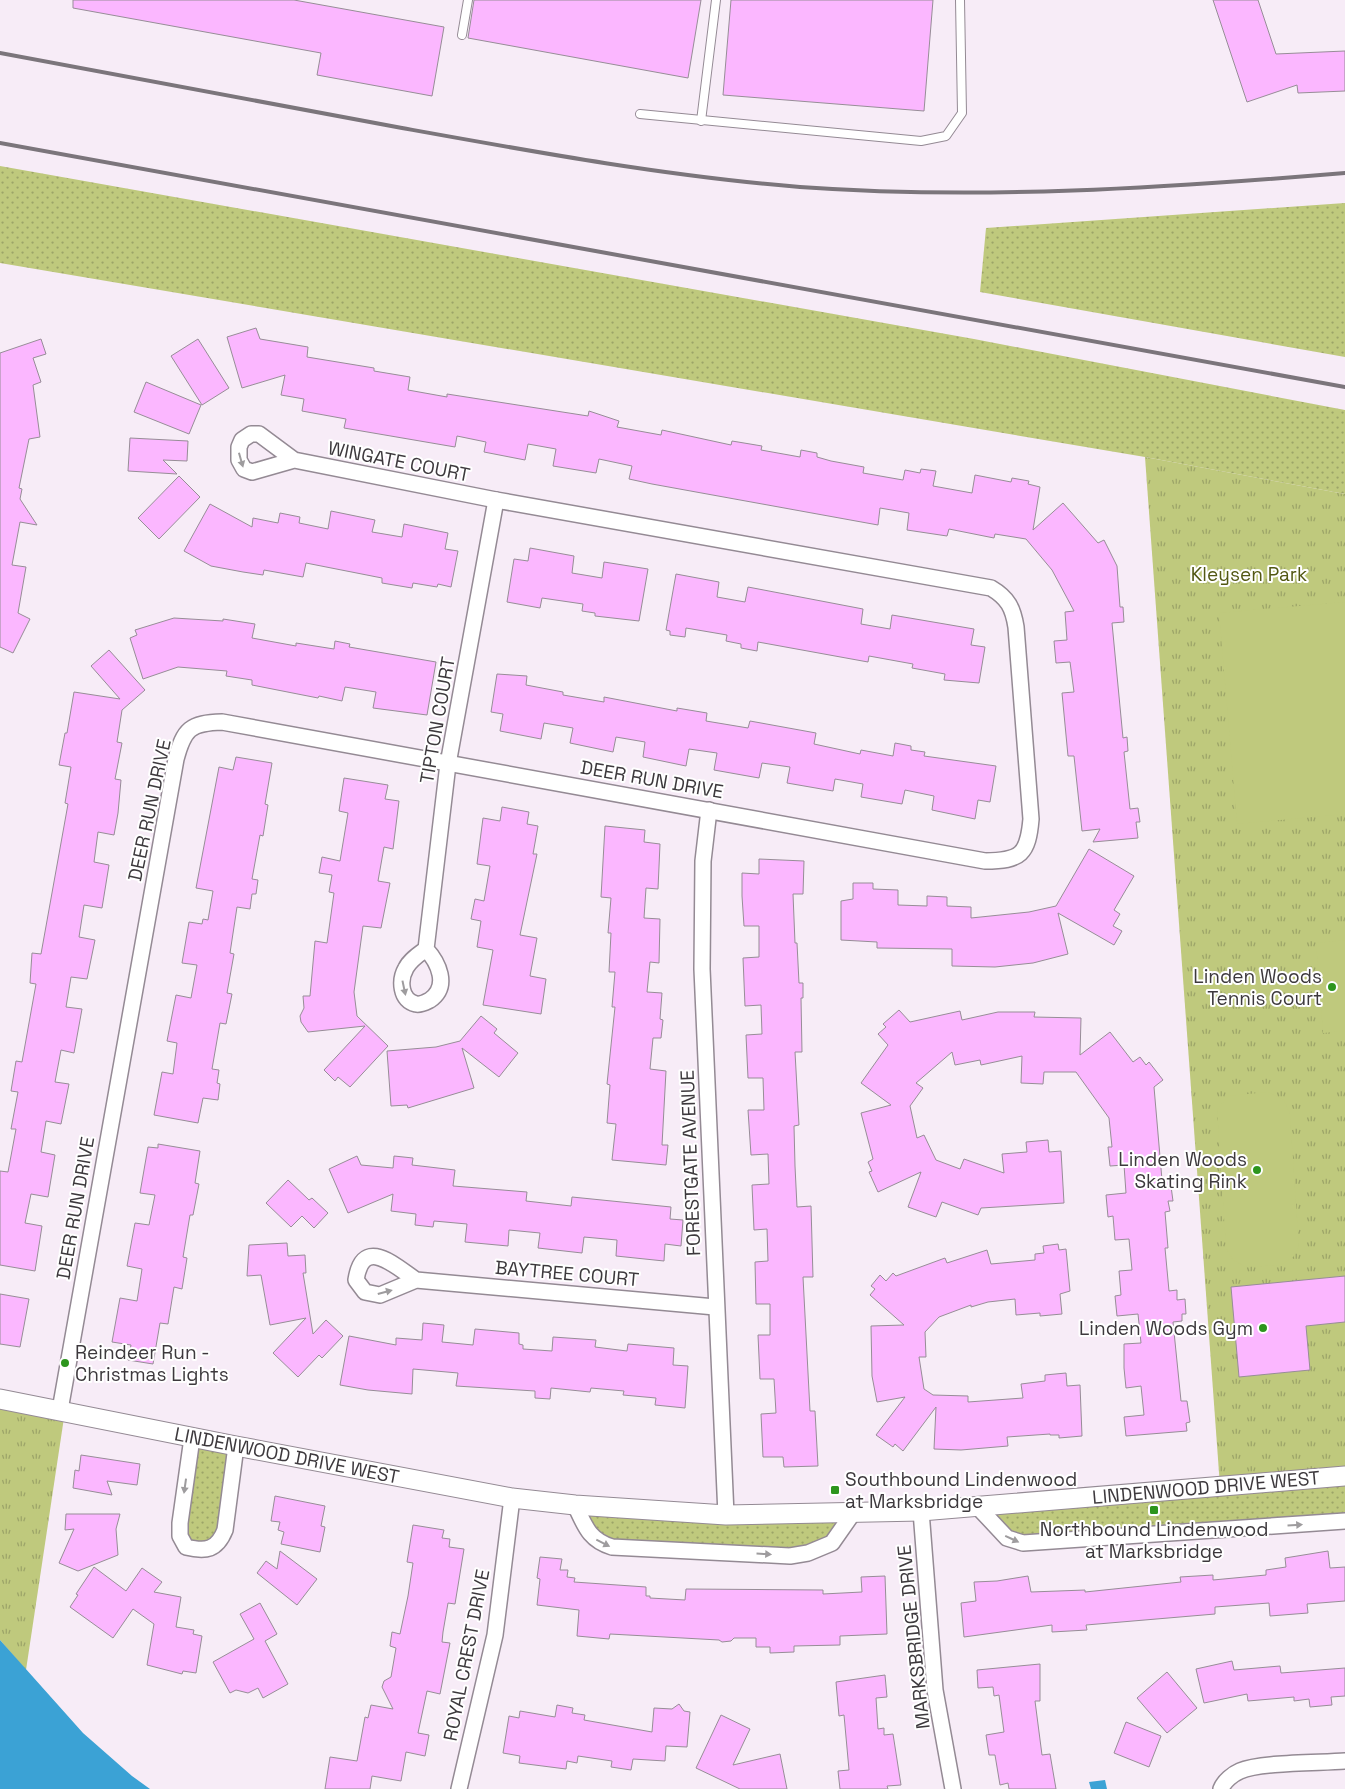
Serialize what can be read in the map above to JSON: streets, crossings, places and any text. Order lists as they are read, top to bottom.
{
  "streets": {
    "street": [
      "WINGATE COURT",
      "TIPTON COURT",
      "DEER RUN DRIVE",
      "FORESTGATE AVENUE",
      "BAYTREE COURT",
      "LINDENWOOD DRIVE WEST",
      "MARKSBRIDGE DRIVE",
      "ROYAL CREST DRIVE"
    ]
  },
  "crossings": [
    ["WINGATE COURT", "TIPTON COURT"],
    ["WINGATE COURT", "DEER RUN DRIVE"],
    ["TIPTON COURT", "DEER RUN DRIVE"],
    ["DEER RUN DRIVE", "FORESTGATE AVENUE"],
    ["DEER RUN DRIVE", "LINDENWOOD DRIVE WEST"],
    ["FORESTGATE AVENUE", "BAYTREE COURT"],
    ["FORESTGATE AVENUE", "LINDENWOOD DRIVE WEST"],
    ["LINDENWOOD DRIVE WEST", "MARKSBRIDGE DRIVE"],
    ["LINDENWOOD DRIVE WEST", "ROYAL CREST DRIVE"]
  ],
  "parks": ["Kleysen Park"],
  "places": {
    "other": [
      "Linden Woods Tennis Court",
      "Linden Woods Skating Rink",
      "Linden Woods Gym",
      "Reindeer Run - Christmas Lights"
    ],
    "transit": ["Southbound Lindenwood at Marksbridge", "Northbound Lindenwood at Marksbridge"]
  }
}
